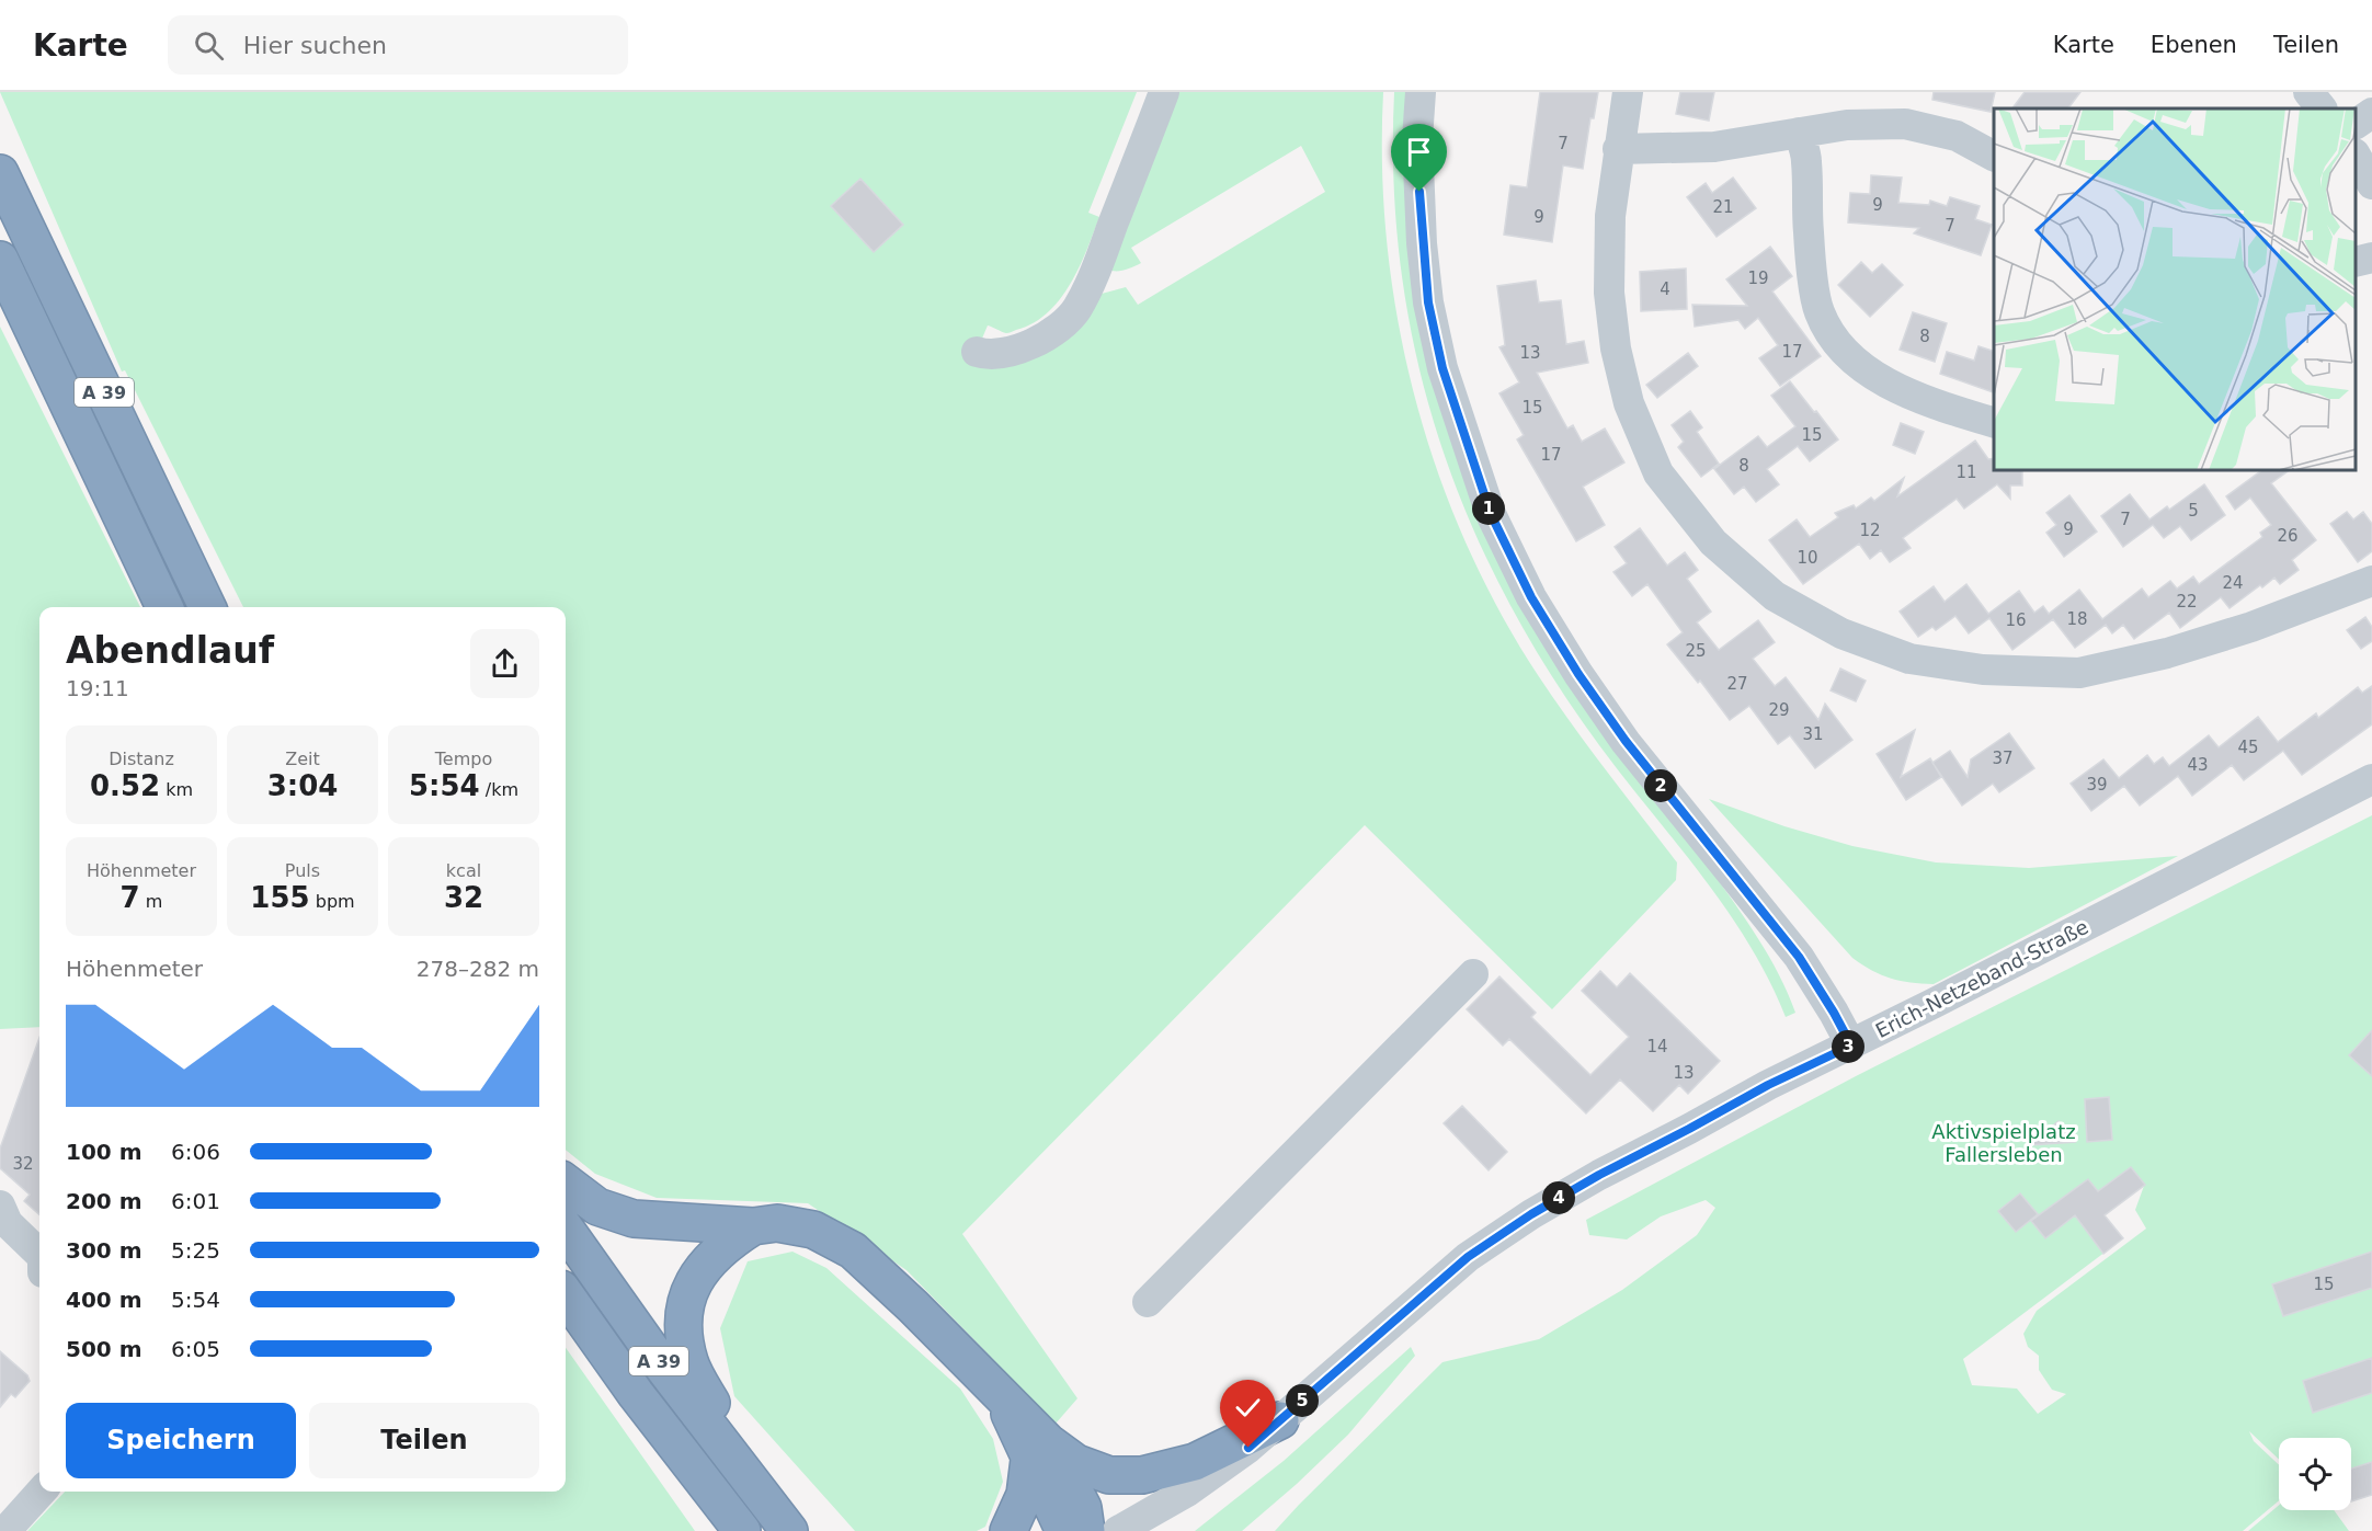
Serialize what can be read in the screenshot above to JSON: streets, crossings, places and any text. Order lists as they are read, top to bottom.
{
  "streets": {
    "highway": ["A 39"],
    "street": ["Erich-Netzeband-Straße"]
  },
  "parks": ["Aktivspielplatz Fallersleben"],
  "house_numbers": [
    "7",
    "9",
    "21",
    "9",
    "7",
    "19",
    "4",
    "8",
    "17",
    "13",
    "15",
    "15",
    "17",
    "8",
    "11",
    "5",
    "7",
    "9",
    "12",
    "26",
    "10",
    "24",
    "22",
    "18",
    "16",
    "25",
    "27",
    "29",
    "31",
    "45",
    "37",
    "43",
    "39",
    "14",
    "13",
    "32",
    "15"
  ],
  "page": {
    "header": "Karte",
    "search": "Hier suchen",
    "nav": ["Karte", "Ebenen", "Teilen"],
    "pins": [
      "1",
      "2",
      "3",
      "4",
      "5"
    ],
    "heading": ["Abendlauf", "19:11"],
    "stats": [
      ["Distanz", "0.52 km"],
      ["Zeit", "3:04"],
      ["Tempo", "5:54 /km"],
      ["Höhenmeter", "7 m"],
      ["Puls", "155 bpm"],
      ["kcal", "32"]
    ],
    "chart": ["Höhenmeter", "278–282 m"],
    "list": [
      {
        "name": "100 m",
        "note": "6:06"
      },
      {
        "name": "200 m",
        "note": "6:01"
      },
      {
        "name": "300 m",
        "note": "5:25"
      },
      {
        "name": "400 m",
        "note": "5:54"
      },
      {
        "name": "500 m",
        "note": "6:05"
      }
    ],
    "buttons": ["Speichern", "Teilen"]
  }
}
